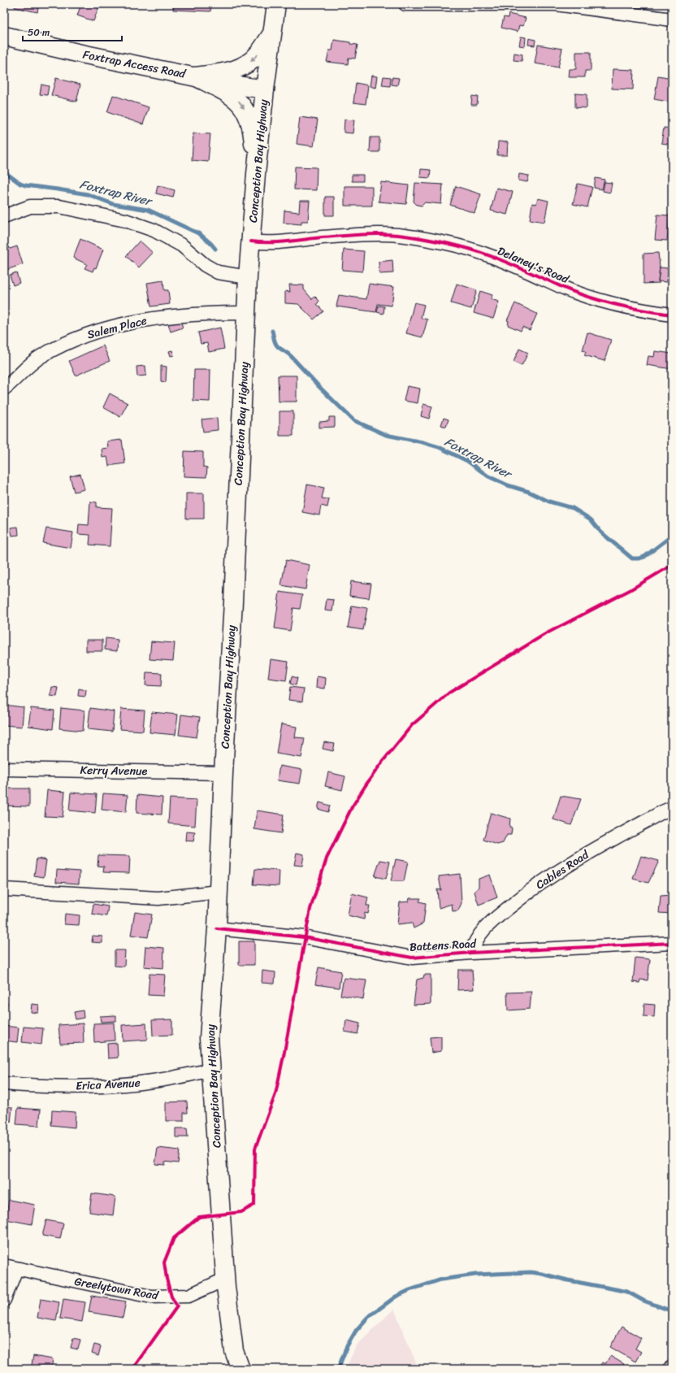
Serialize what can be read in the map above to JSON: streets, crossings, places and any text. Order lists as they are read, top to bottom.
{
  "streets": {
    "main road": ["Foxtrap Access Road", "Conception Bay Highway"],
    "street": [
      "Delaney's Road",
      "Salem Place",
      "Kerry Avenue",
      "Cables Road",
      "Battens Road",
      "Erica Avenue",
      "Greelytown Road"
    ]
  },
  "crossings": [
    ["Foxtrap Access Road", "Conception Bay Highway"],
    ["Conception Bay Highway", "Delaney's Road"],
    ["Conception Bay Highway", "Salem Place"],
    ["Conception Bay Highway", "Kerry Avenue"],
    ["Conception Bay Highway", "Battens Road"],
    ["Conception Bay Highway", "Erica Avenue"],
    ["Conception Bay Highway", "Greelytown Road"],
    ["Cables Road", "Battens Road"]
  ],
  "water": ["Foxtrap River"],
  "scale_bar": "50 m"
}
